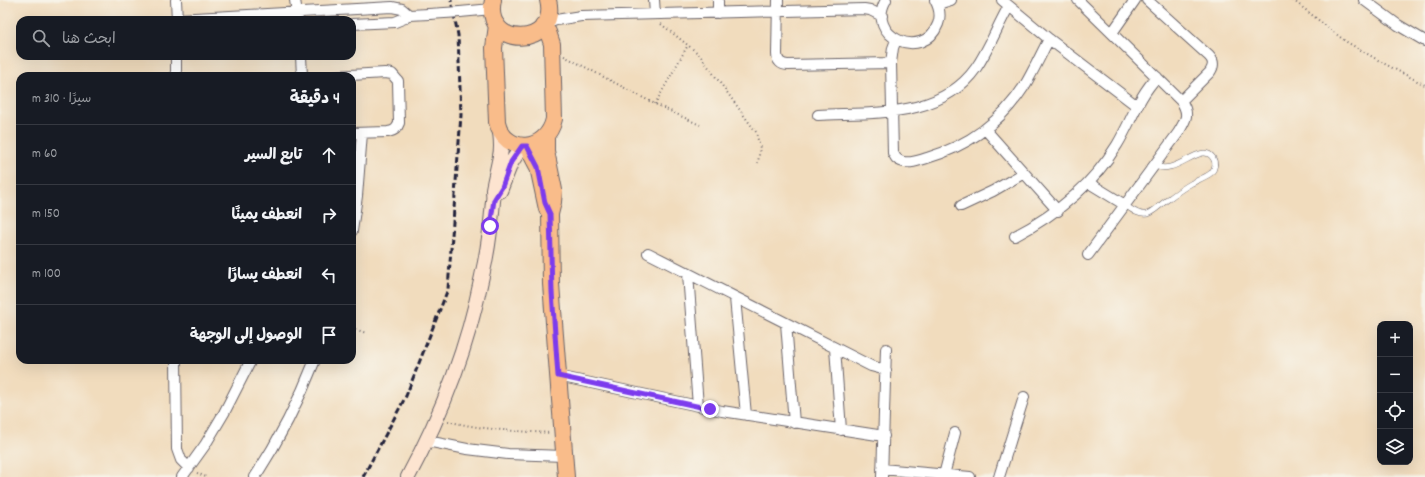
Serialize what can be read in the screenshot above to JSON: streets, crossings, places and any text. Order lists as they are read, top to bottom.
{
  "page": {
    "search": "ابحث هنا",
    "heading": ["4 دقيقة", "سيرًا · 310 m"],
    "list": [
      ["تابع السير", "60 m"],
      ["انعطف يمينًا", "150 m"],
      ["انعطف يسارًا", "100 m"],
      "الوصول إلى الوجهة"
    ],
    "map_buttons": ["+", "−"]
  }
}
